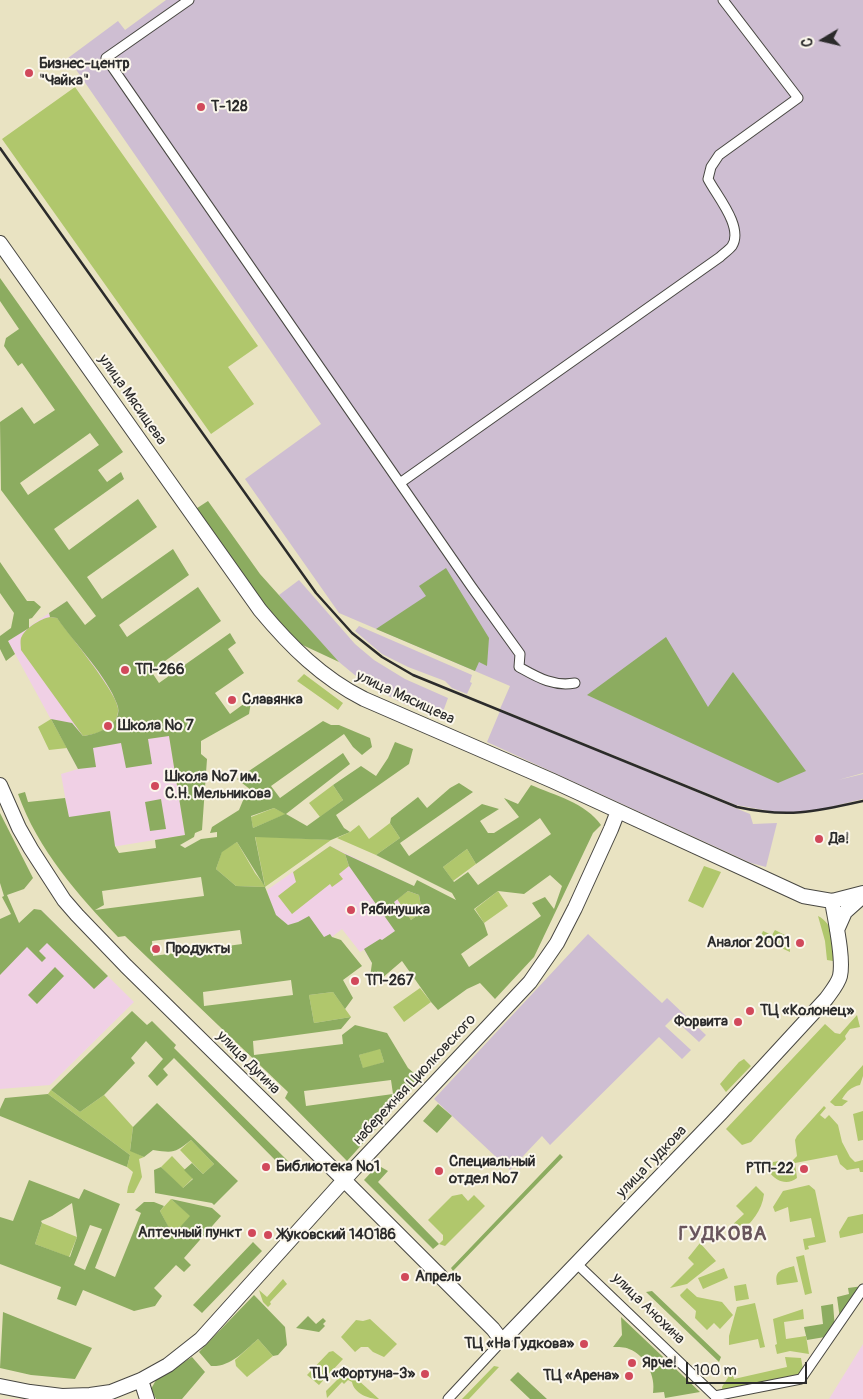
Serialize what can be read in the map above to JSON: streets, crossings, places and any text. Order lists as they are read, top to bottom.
{
  "streets": {
    "main road": [
      "улица Мясищева",
      "улица Дугина",
      "набережная Циолковского",
      "улица Гудкова"
    ],
    "street": ["улица Анохина"]
  },
  "crossings": [
    ["улица Мясищева", "набережная Циолковского"],
    ["улица Мясищева", "улица Гудкова"],
    ["улица Дугина", "набережная Циолковского"],
    ["улица Дугина", "улица Гудкова"],
    ["улица Гудкова", "улица Анохина"]
  ],
  "districts": ["ГУДКОВА"],
  "places": [
    "Бизнес-центр \"Чайка\"",
    "Т-128",
    "ТП-266",
    "Славянка",
    "Школа № 7",
    "Школа №7 им. С.Н. Мельникова",
    "Да!",
    "Рябинушка",
    "Аналог 2001",
    "Продукты",
    "ТП-267",
    "ТЦ «Колонец»",
    "Форвита",
    "Библиотека №1",
    "РТП-22",
    "Специальный отдел №7",
    "Аптечный пункт",
    "Жуковский 140186",
    "Апрель",
    "ТЦ «На Гудкова»",
    "Ярче!",
    "ТЦ «Фортуна-3»",
    "ТЦ «Арена»"
  ],
  "scale_bar": "100 m",
  "north": "left"
}
